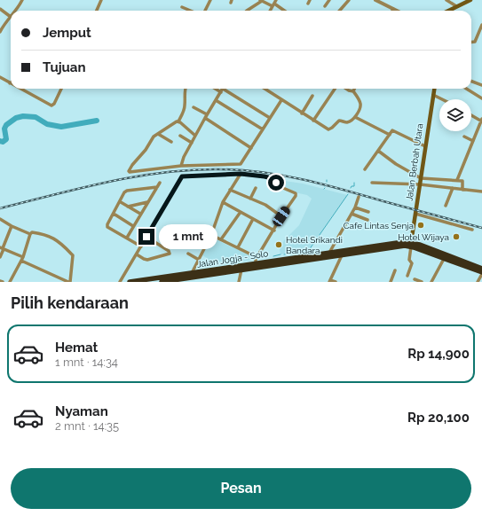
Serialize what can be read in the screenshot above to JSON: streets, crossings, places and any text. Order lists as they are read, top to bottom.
{
  "streets": {
    "highway": ["Jalan Jogja - Solo"],
    "main road": ["Jalan Berbah Utara"]
  },
  "crossings": [
    ["Jalan Berbah Utara", "Jalan Jogja - Solo"]
  ],
  "places": ["Cafe Lintas Senja", "Hotel Wijaya", "Hotel Srikandi Bandara"],
  "page": {
    "banner": ["Jemput", "Tujuan"],
    "bubble": "1 mnt",
    "heading": "Pilih kendaraan",
    "list": [
      {
        "name": "Hemat",
        "note": "1 mnt · 14:34",
        "value": "Rp 14,900"
      },
      {
        "name": "Nyaman",
        "note": "2 mnt · 14:35",
        "value": "Rp 20,100"
      }
    ],
    "buttons": "Pesan"
  }
}
